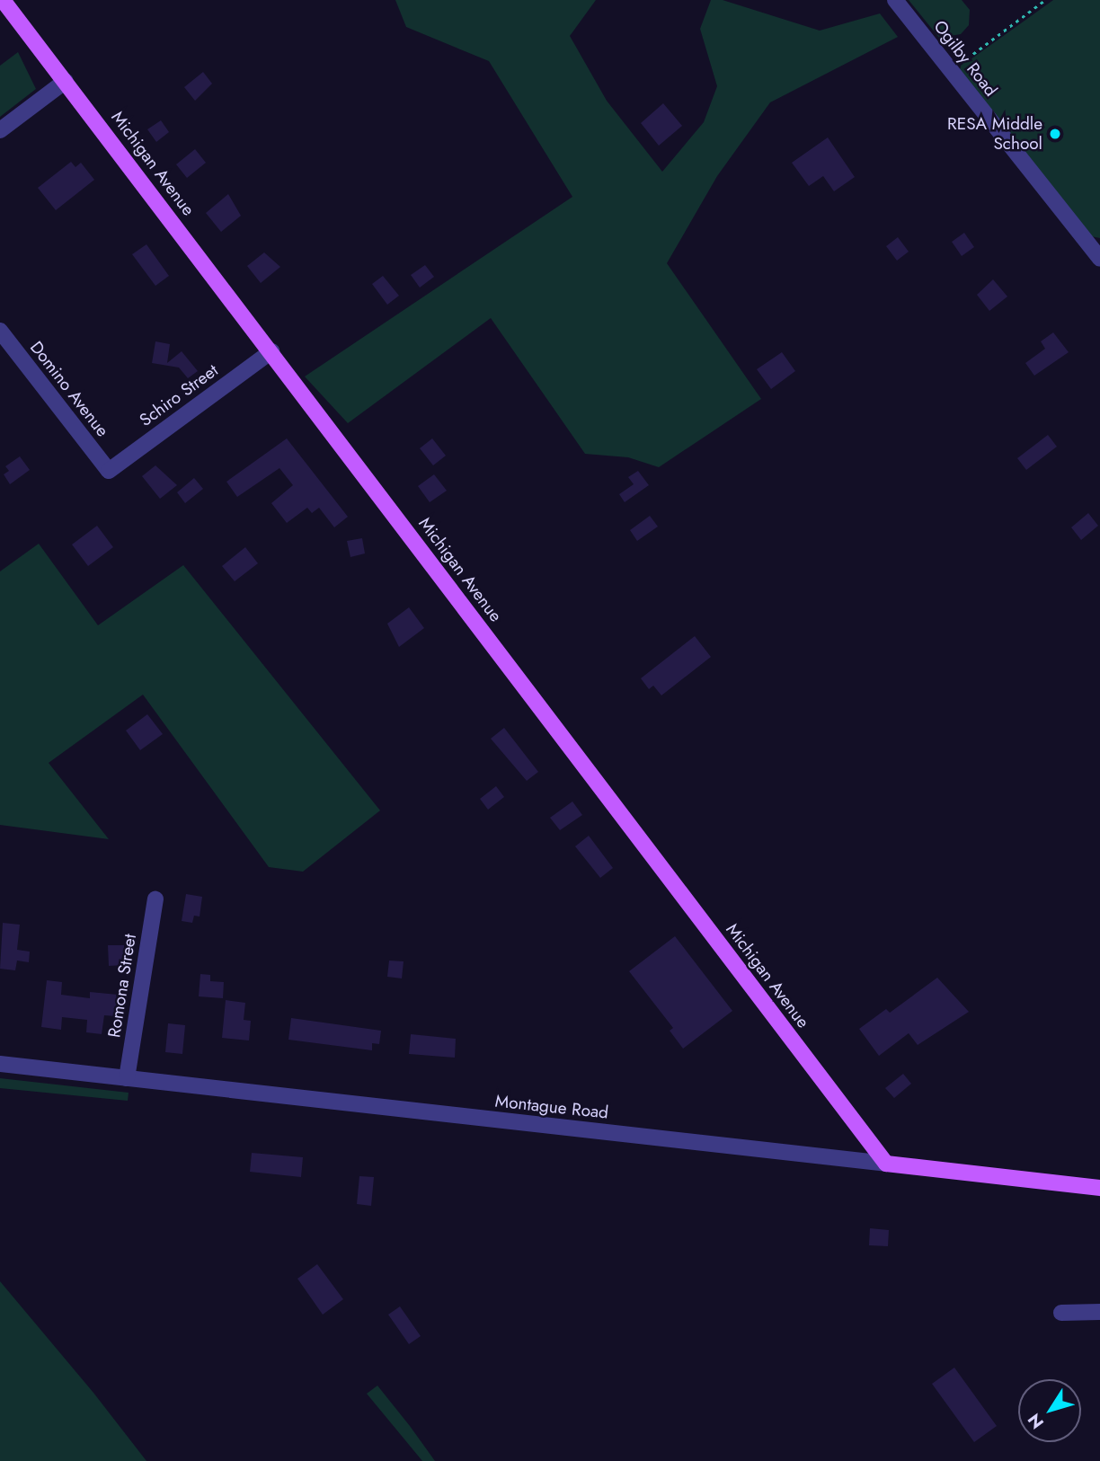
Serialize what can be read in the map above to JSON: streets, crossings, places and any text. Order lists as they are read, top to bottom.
{
  "streets": {
    "main road": ["Michigan Avenue", "Montague Road"],
    "street": [
      "Ogilby Road",
      "Domino Avenue",
      "Schiro Street",
      "Romona Street"
    ]
  },
  "crossings": [
    ["Michigan Avenue", "Schiro Street"],
    ["Michigan Avenue", "Montague Road"],
    ["Domino Avenue", "Schiro Street"],
    ["Romona Street", "Montague Road"]
  ],
  "places": ["RESA Middle School"],
  "north": "bottom left"
}
